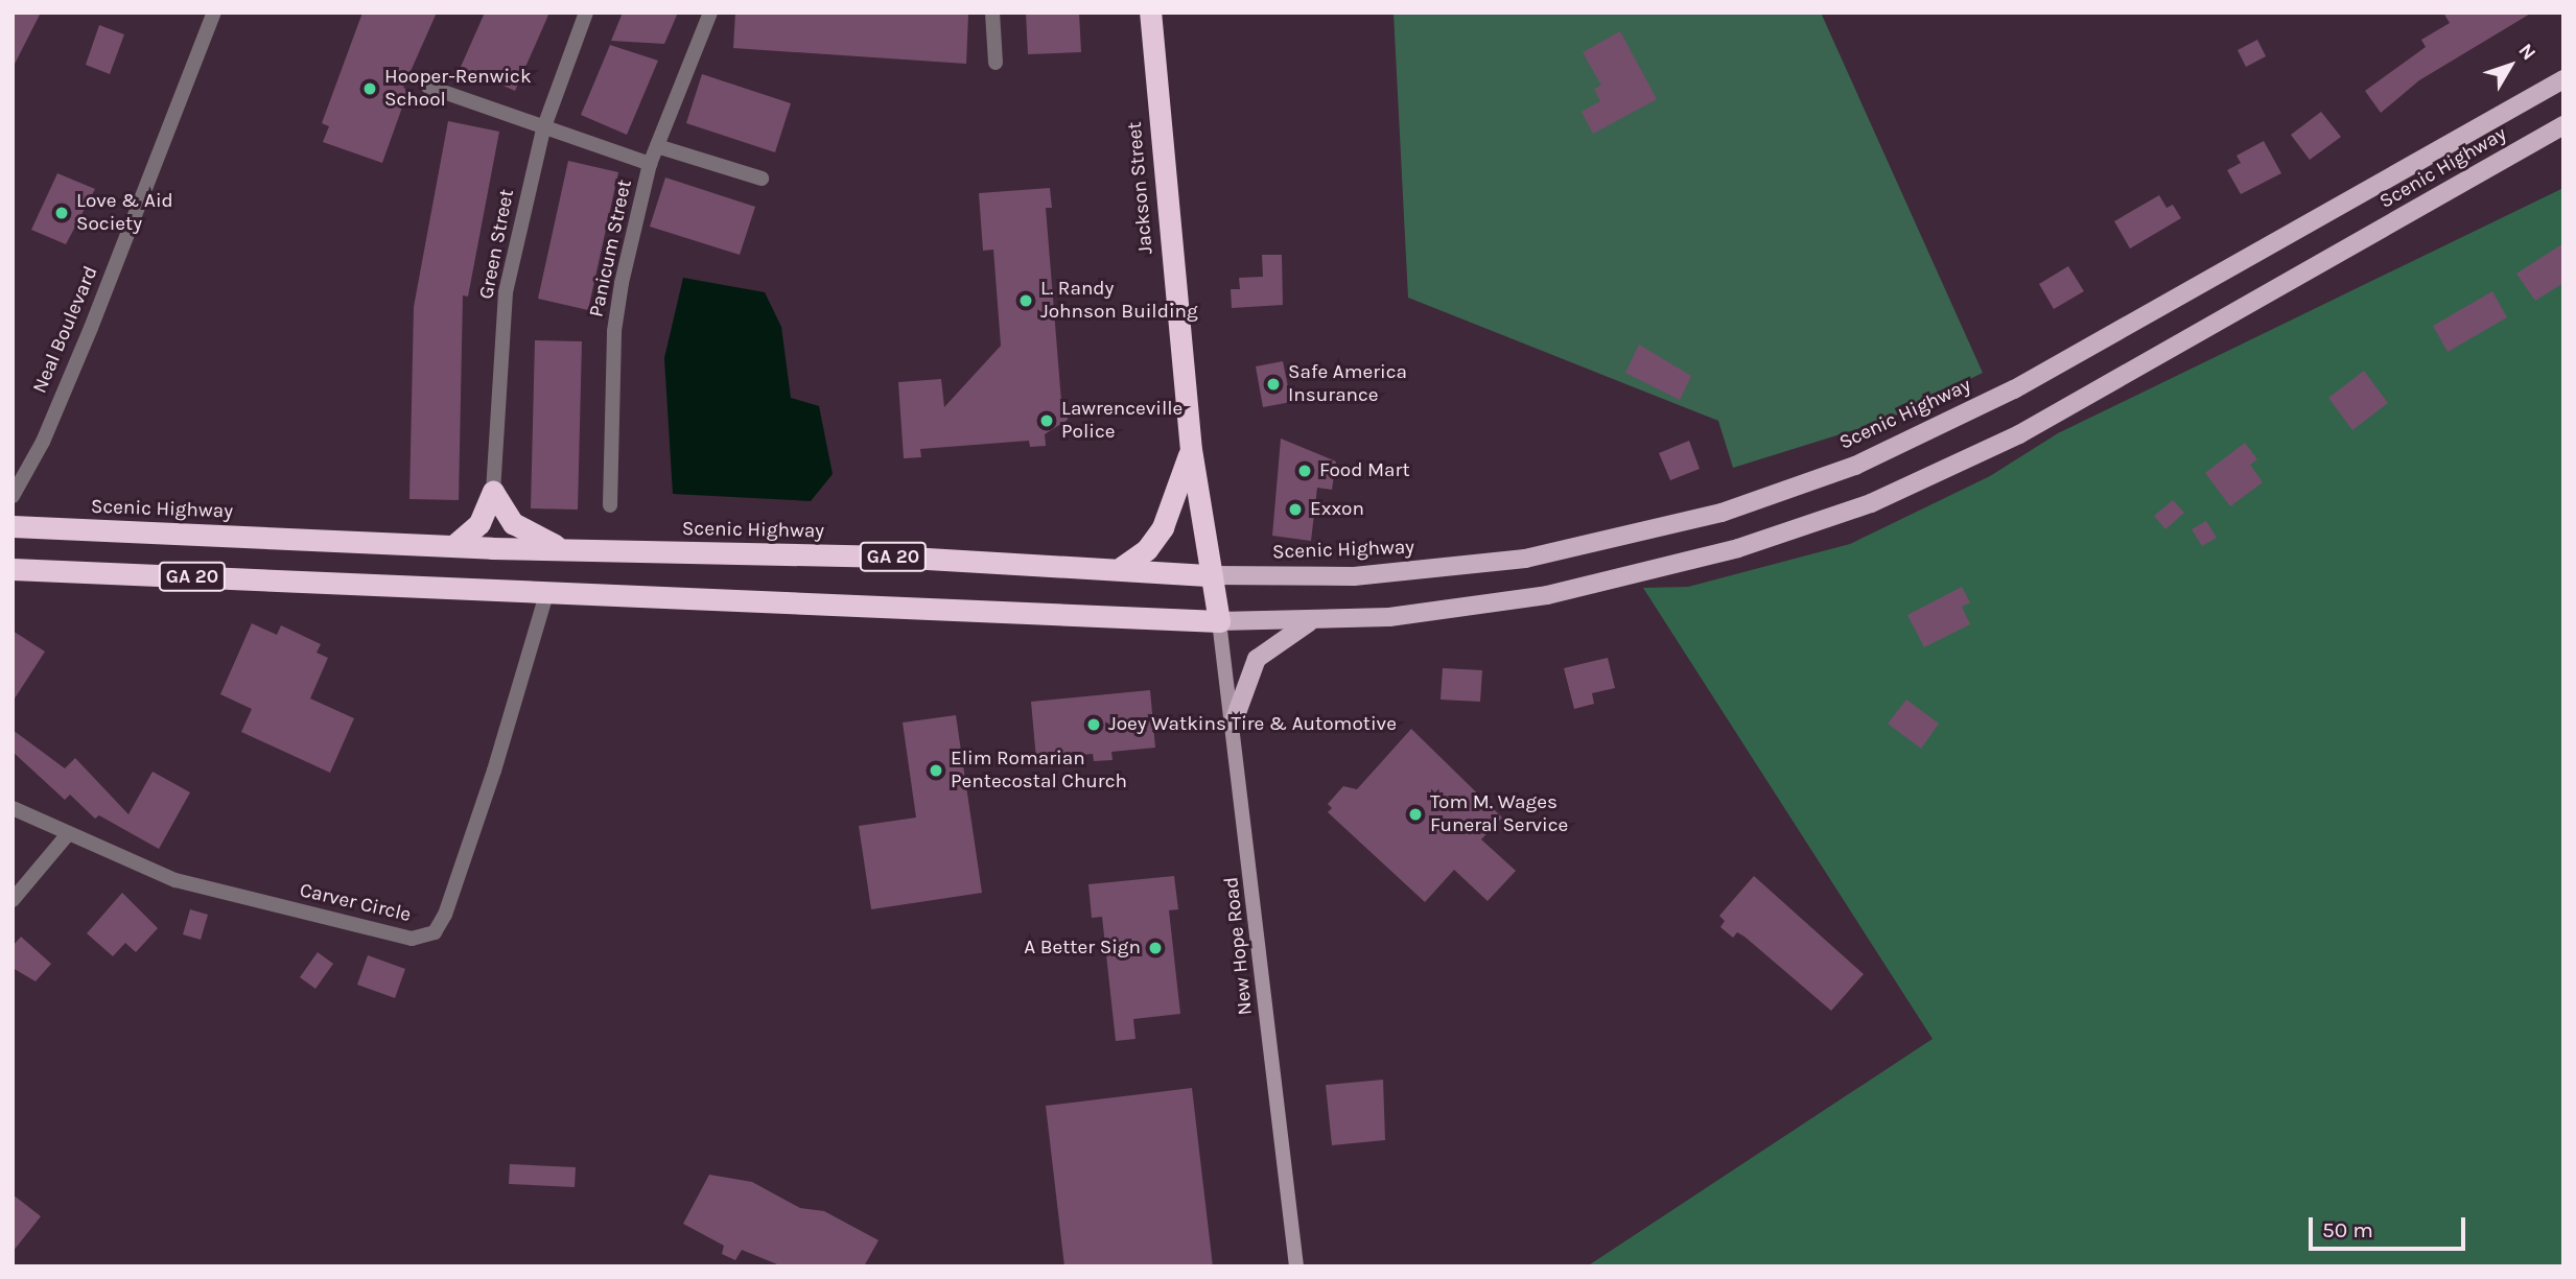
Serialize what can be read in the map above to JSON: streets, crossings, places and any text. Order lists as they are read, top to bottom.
{
  "streets": {
    "highway": ["Scenic Highway", "Jackson Street", "GA 20"],
    "street": [
      "Green Street",
      "Panicum Street",
      "Neal Boulevard",
      "Carver Circle",
      "New Hope Road"
    ]
  },
  "crossings": [
    ["Scenic Highway", "Jackson Street"],
    ["Scenic Highway", "Carver Circle"],
    ["Scenic Highway", "New Hope Road"],
    ["Jackson Street", "New Hope Road"]
  ],
  "places": [
    "Hooper-Renwick School",
    "Love & Aid Society",
    "L. Randy Johnson Building",
    "Safe America Insurance",
    "Lawrenceville Police",
    "Food Mart",
    "Exxon",
    "Joey Watkins Tire & Automotive",
    "Elim Romarian Pentecostal Church",
    "Tom M. Wages Funeral Service",
    "A Better Sign"
  ],
  "scale_bar": "50 m",
  "north": "top right"
}
